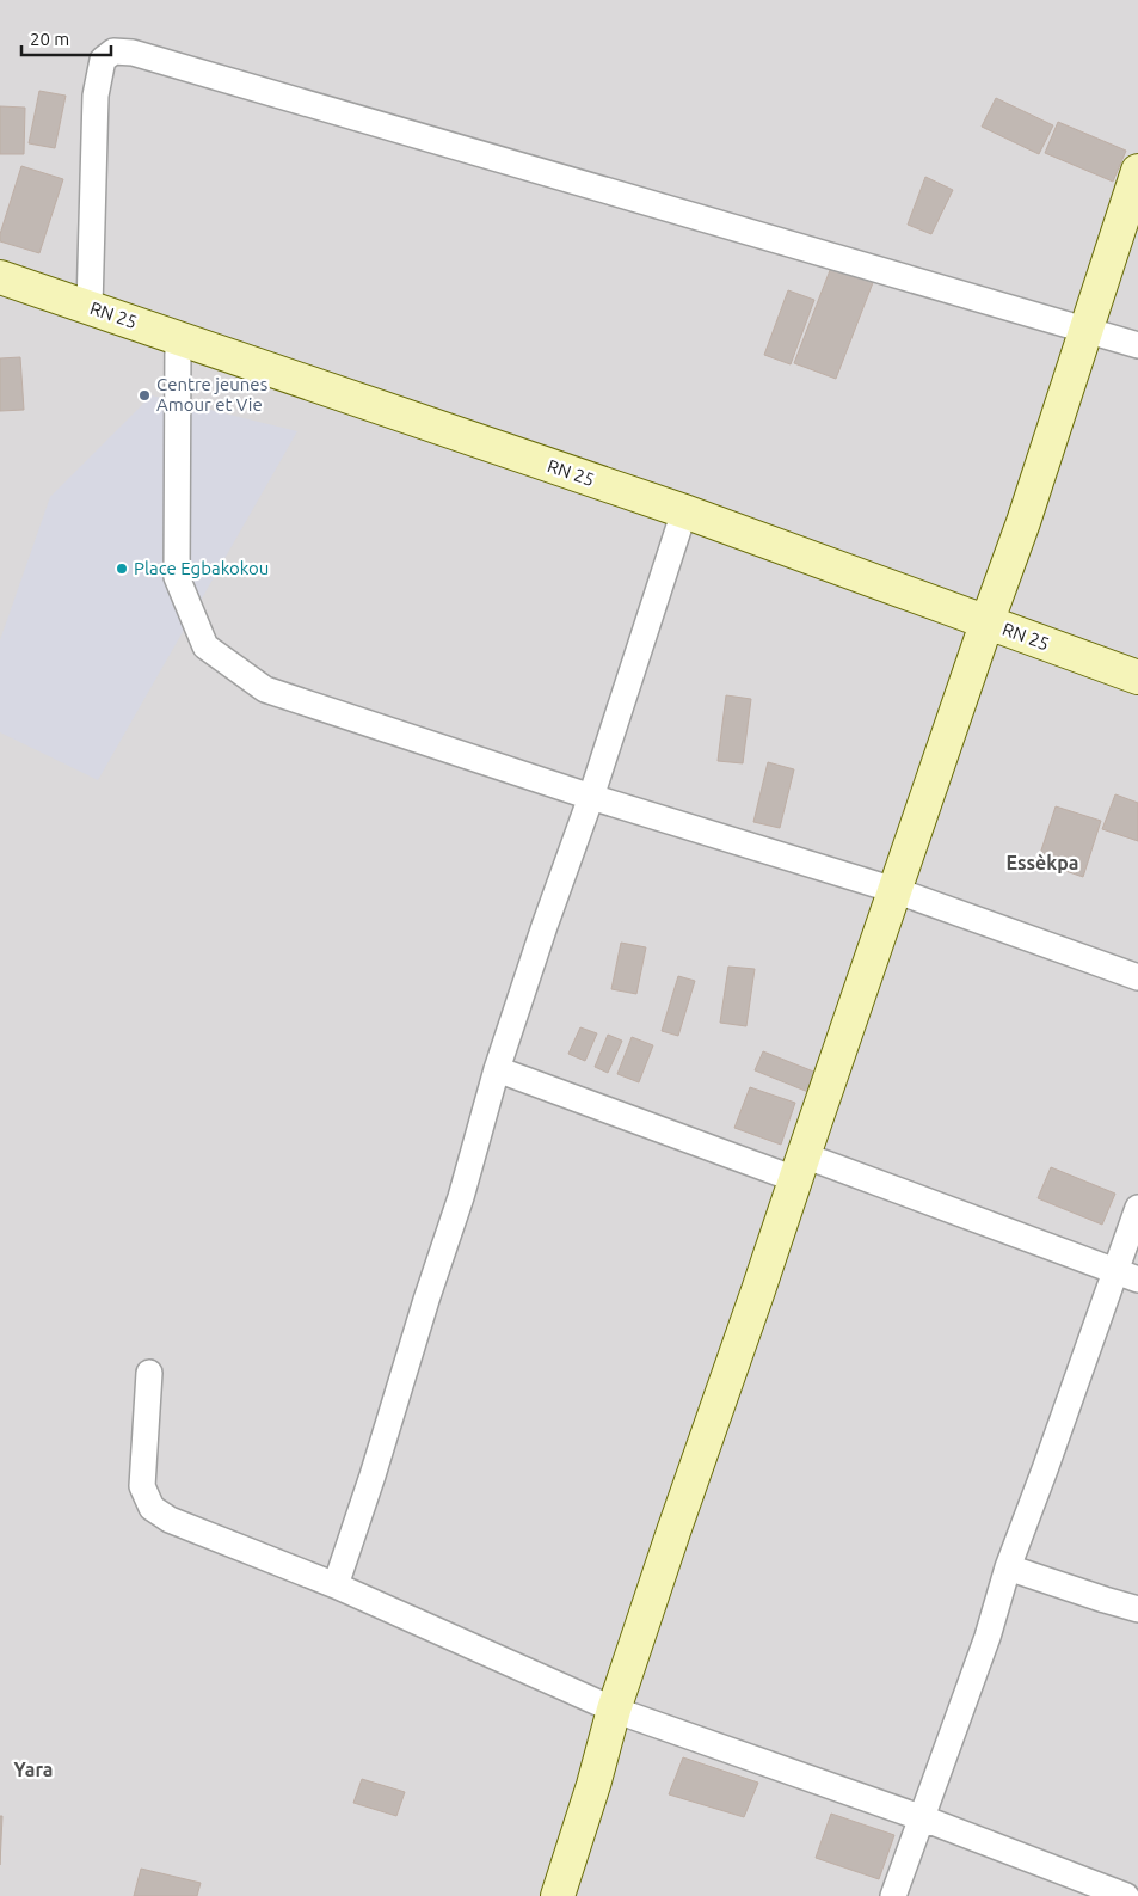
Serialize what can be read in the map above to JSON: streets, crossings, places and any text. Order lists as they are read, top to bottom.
{
  "streets": {
    "street": ["RN 25"]
  },
  "districts": ["Essèkpa", "Yara"],
  "places": ["Centre jeunes Amour et Vie", "Place Egbakokou"],
  "scale_bar": "20 m"
}
